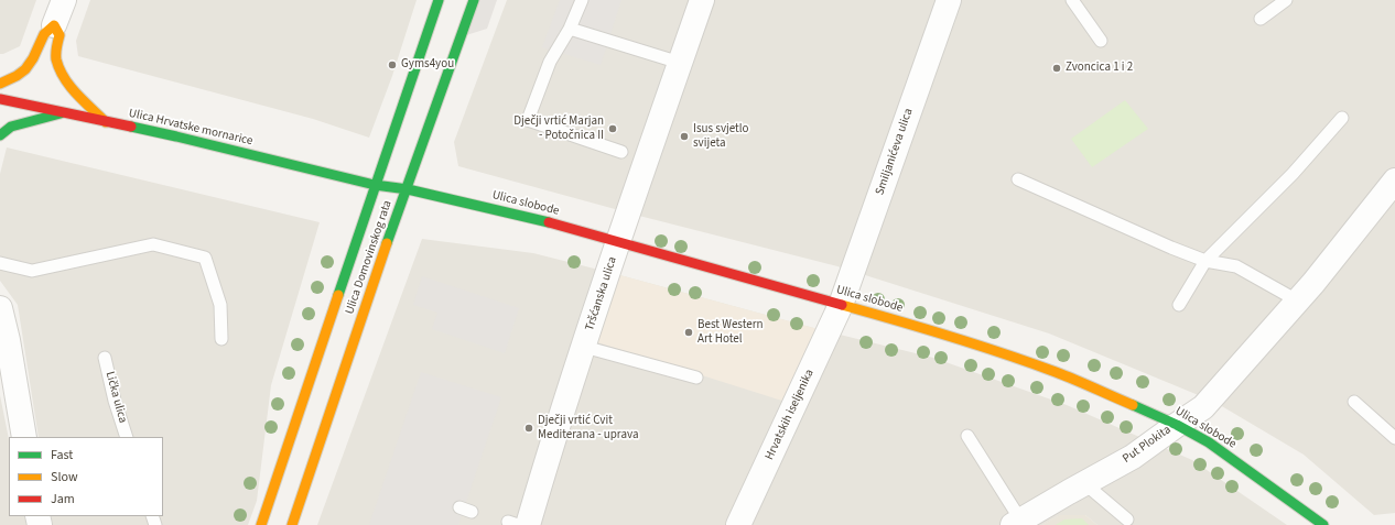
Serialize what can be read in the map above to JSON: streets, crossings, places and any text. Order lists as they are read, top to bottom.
{
  "streets": {
    "main road": ["Ulica Hrvatske mornarice", "Ulica slobode", "Ulica Domovinskog rata"],
    "street": [
      "Smiljanićeva ulica",
      "Tršćanska ulica",
      "Hrvatskih iseljenika",
      "Put Plokita"
    ],
    "lane": ["Lička ulica"]
  },
  "crossings": [
    ["Ulica Hrvatske mornarice", "Ulica slobode"],
    ["Ulica Hrvatske mornarice", "Ulica Domovinskog rata"],
    ["Smiljanićeva ulica", "Ulica slobode"],
    ["Smiljanićeva ulica", "Hrvatskih iseljenika"],
    ["Ulica slobode", "Ulica Domovinskog rata"],
    ["Ulica slobode", "Tršćanska ulica"],
    ["Ulica slobode", "Hrvatskih iseljenika"],
    ["Ulica slobode", "Put Plokita"]
  ],
  "places": [
    "Gyms4you",
    "Zvoncica 1 i 2",
    "Dječji vrtić Marjan - Potočnica II",
    "Isus svjetlo svijeta",
    "Best Western Art Hotel",
    "Dječji vrtić Cvit Mediterana - uprava"
  ],
  "legend": ["Fast", "Slow", "Jam"]
}
